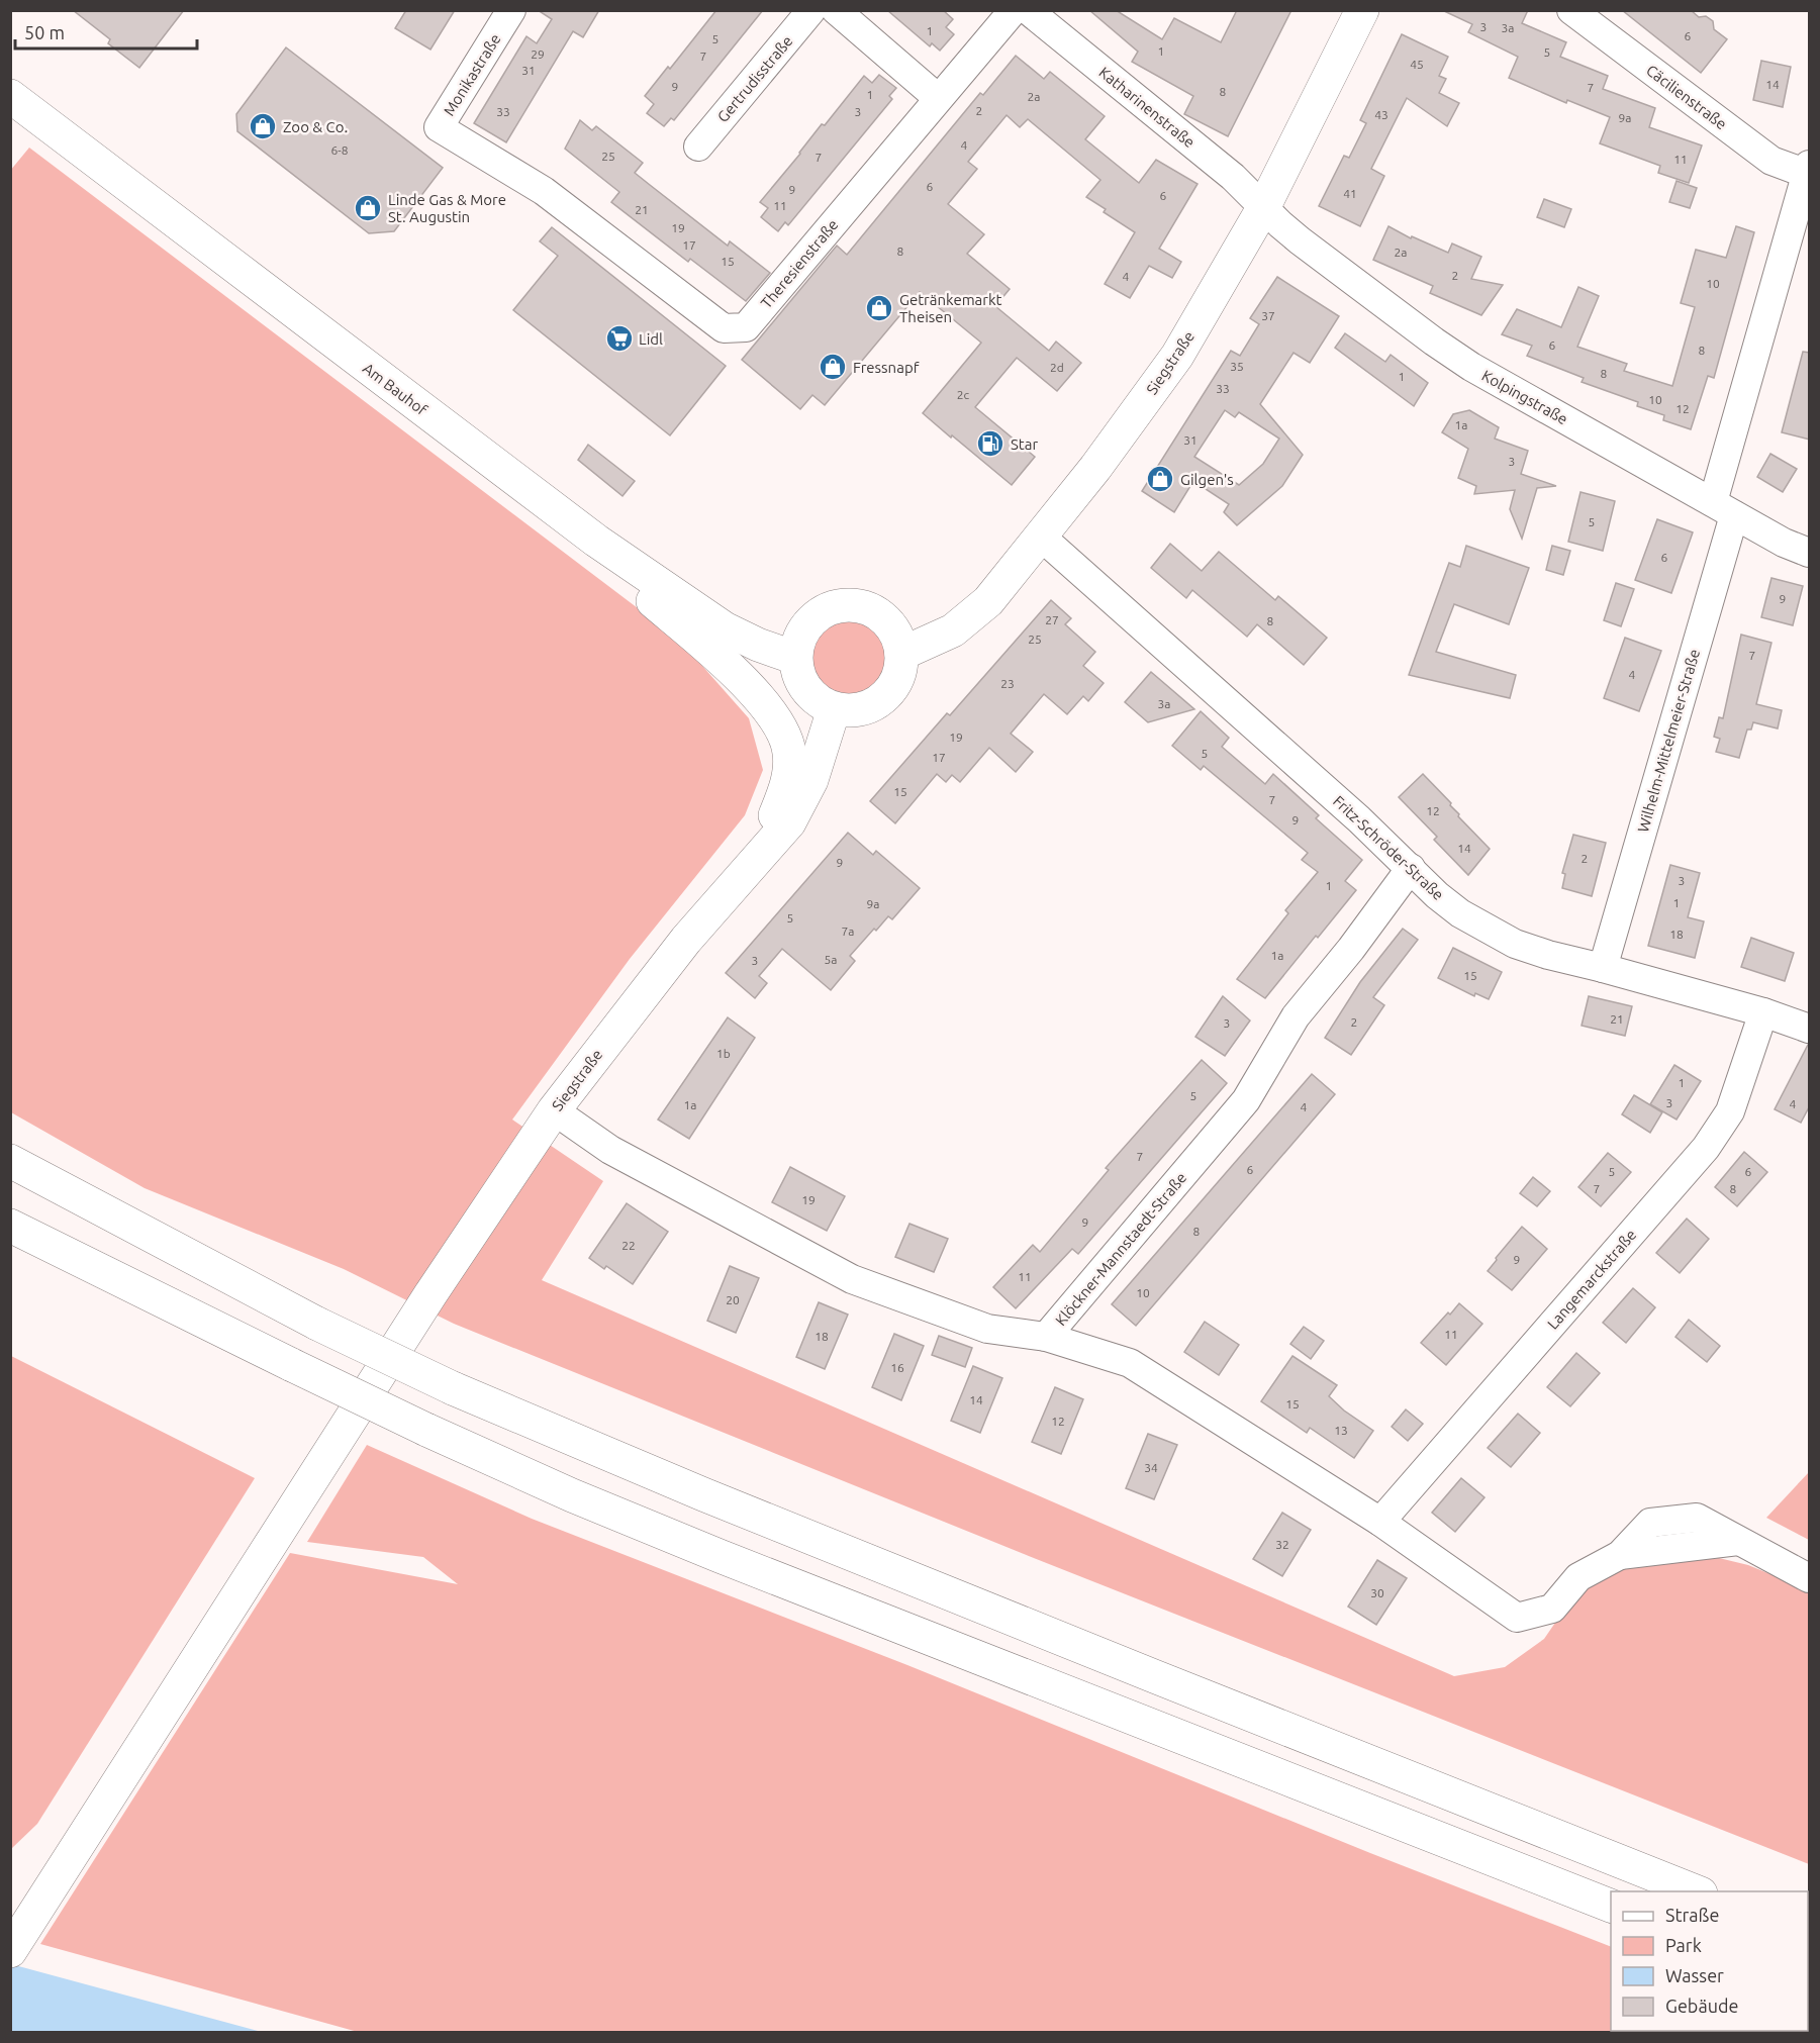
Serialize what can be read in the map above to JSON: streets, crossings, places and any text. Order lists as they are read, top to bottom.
{
  "streets": {
    "main road": ["Siegstraße", "Am Bauhof"],
    "street": [
      "Monikastraße",
      "Gertrudisstraße",
      "Cäcilienstraße",
      "Katharinenstraße",
      "Theresienstraße",
      "Kolpingstraße",
      "Wilhelm-Mittelmeier-Straße",
      "Fritz-Schröder-Straße",
      "Klöckner-Mannstaedt-Straße",
      "Langemarckstraße"
    ]
  },
  "crossings": [
    ["Monikastraße", "Theresienstraße"],
    ["Cäcilienstraße", "Wilhelm-Mittelmeier-Straße"],
    ["Katharinenstraße", "Siegstraße"],
    ["Katharinenstraße", "Kolpingstraße"],
    ["Siegstraße", "Am Bauhof"],
    ["Siegstraße", "Kolpingstraße"],
    ["Siegstraße", "Fritz-Schröder-Straße"],
    ["Siegstraße", "Klöckner-Mannstaedt-Straße"],
    ["Kolpingstraße", "Wilhelm-Mittelmeier-Straße"],
    ["Wilhelm-Mittelmeier-Straße", "Fritz-Schröder-Straße"],
    ["Fritz-Schröder-Straße", "Klöckner-Mannstaedt-Straße"],
    ["Fritz-Schröder-Straße", "Langemarckstraße"]
  ],
  "places": {
    "shop": [
      "Zoo & Co.",
      "Linde Gas & More St. Augustin",
      "Getränkemarkt Theisen",
      "Fressnapf",
      "Gilgen's"
    ],
    "supermarket": ["Lidl"],
    "fuel station": ["Star"]
  },
  "house_numbers": [
    "3",
    "3a",
    "1",
    "6",
    "5",
    "1",
    "5",
    "29",
    "7",
    "45",
    "31",
    "14",
    "9",
    "7",
    "8",
    "1",
    "2a",
    "2",
    "33",
    "3",
    "43",
    "9a",
    "4",
    "6-8",
    "25",
    "7",
    "11",
    "6",
    "9",
    "41",
    "6",
    "11",
    "21",
    "19",
    "17",
    "8",
    "2a",
    "15",
    "2",
    "4",
    "10",
    "37",
    "6",
    "8",
    "35",
    "2d",
    "8",
    "1",
    "33",
    "2c",
    "10",
    "12",
    "1a",
    "31",
    "3",
    "5",
    "6",
    "9",
    "27",
    "8",
    "25",
    "7",
    "4",
    "23",
    "3a",
    "19",
    "5",
    "17",
    "15",
    "7",
    "12",
    "9",
    "14",
    "2",
    "9",
    "3",
    "1",
    "1",
    "9a",
    "5",
    "7a",
    "18",
    "1a",
    "5a",
    "3",
    "15",
    "21",
    "2",
    "3",
    "1b",
    "1",
    "5",
    "3",
    "4",
    "1a",
    "4",
    "7",
    "6",
    "5",
    "6",
    "7",
    "8",
    "19",
    "9",
    "8",
    "22",
    "9",
    "11",
    "10",
    "20",
    "11",
    "18",
    "16",
    "14",
    "15",
    "12",
    "13",
    "34",
    "32",
    "30"
  ],
  "legend": [
    "Straße",
    "Park",
    "Wasser",
    "Gebäude"
  ],
  "scale_bar": "50 m"
}
